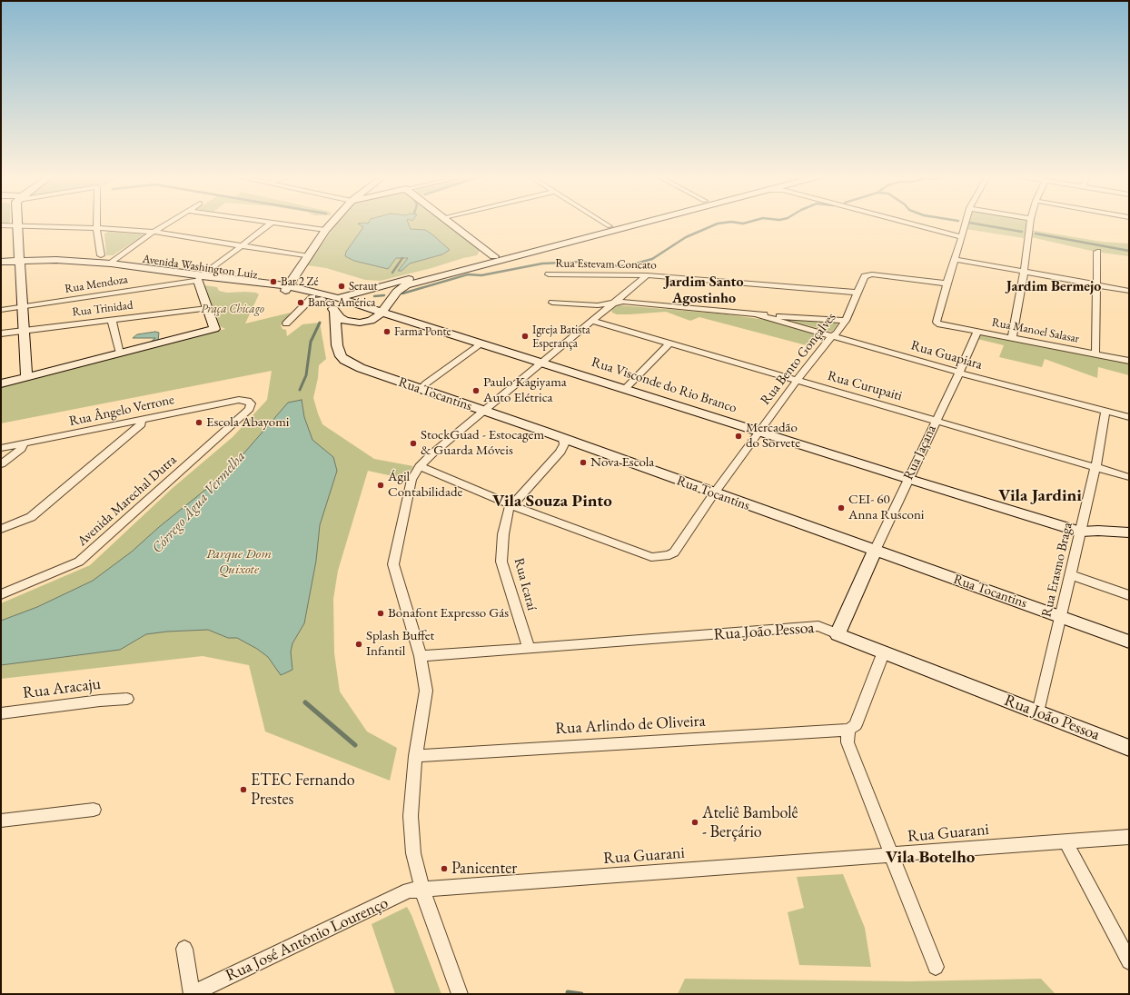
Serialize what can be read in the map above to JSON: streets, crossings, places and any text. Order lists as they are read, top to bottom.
{
  "streets": {
    "main road": [
      "Avenida Washington Luiz",
      "Rua Visconde do Rio Branco",
      "Rua Tocantins",
      "Rua Jaçana",
      "Rua João Pessoa"
    ],
    "street": [
      "Rua Estevam Concato",
      "Rua Mendoza",
      "Rua Trinidad",
      "Rua Manoel Salasar",
      "Rua Guapiara",
      "Rua Bento Gonçalves",
      "Rua Curupaiti",
      "Rua Ângelo Verrone",
      "Avenida Marechal Dutra",
      "Rua Erasmo Braga",
      "Rua Icaraí",
      "Rua Aracaju",
      "Rua Arlindo de Oliveira",
      "Rua Guarani",
      "Rua José Antônio Lourenço"
    ]
  },
  "crossings": [
    ["Rua Estevam Concato", "Rua Bento Gonçalves"],
    ["Avenida Washington Luiz", "Rua Mendoza"],
    ["Avenida Washington Luiz", "Rua Visconde do Rio Branco"],
    ["Avenida Washington Luiz", "Rua Tocantins"],
    ["Rua Manoel Salasar", "Rua Bento Gonçalves"],
    ["Rua Manoel Salasar", "Rua Jaçana"],
    ["Rua Guapiara", "Rua Bento Gonçalves"],
    ["Rua Guapiara", "Rua Jaçana"],
    ["Rua Guapiara", "Rua Erasmo Braga"],
    ["Rua Bento Gonçalves", "Rua Visconde do Rio Branco"],
    ["Rua Bento Gonçalves", "Rua Curupaiti"],
    ["Rua Bento Gonçalves", "Rua Tocantins"],
    ["Rua Bento Gonçalves", "Rua Icaraí"],
    ["Rua Visconde do Rio Branco", "Rua Jaçana"],
    ["Rua Visconde do Rio Branco", "Rua Erasmo Braga"],
    ["Rua Curupaiti", "Rua Jaçana"],
    ["Rua Curupaiti", "Rua Erasmo Braga"],
    ["Rua Tocantins", "Rua Jaçana"],
    ["Rua Tocantins", "Rua Erasmo Braga"],
    ["Rua Tocantins", "Rua Icaraí"],
    ["Rua Ângelo Verrone", "Avenida Marechal Dutra"],
    ["Rua Jaçana", "Rua João Pessoa"],
    ["Rua Erasmo Braga", "Rua João Pessoa"],
    ["Rua Icaraí", "Rua João Pessoa"],
    ["Rua Guarani", "Rua José Antônio Lourenço"]
  ],
  "districts": [
    "Jardim Santo Agostinho",
    "Jardim Bermejo",
    "Vila Jardini",
    "Vila Souza Pinto",
    "Vila Botelho"
  ],
  "water": ["Córrego Àgua Vermelha"],
  "parks": ["Praça Chicago", "Parque Dom Quixote"],
  "places": [
    "Bar 2 Zé",
    "Seraut",
    "Banca América",
    "Farma Ponte",
    "Igreja Batista Esperança",
    "Paulo Kagiyama Auto Elétrica",
    "Escola Abayomi",
    "Mercadão do Sorvete",
    "StockGuad - Estocagem & Guarda Móveis",
    "Nova Escola",
    "Ágil Contabilidade",
    "CEI- 60 Anna Rusconi",
    "Bonafont Expresso Gás",
    "Splash Buffet Infantil",
    "ETEC Fernando Prestes",
    "Ateliê Bambolê - Berçário",
    "Panicenter"
  ]
}
